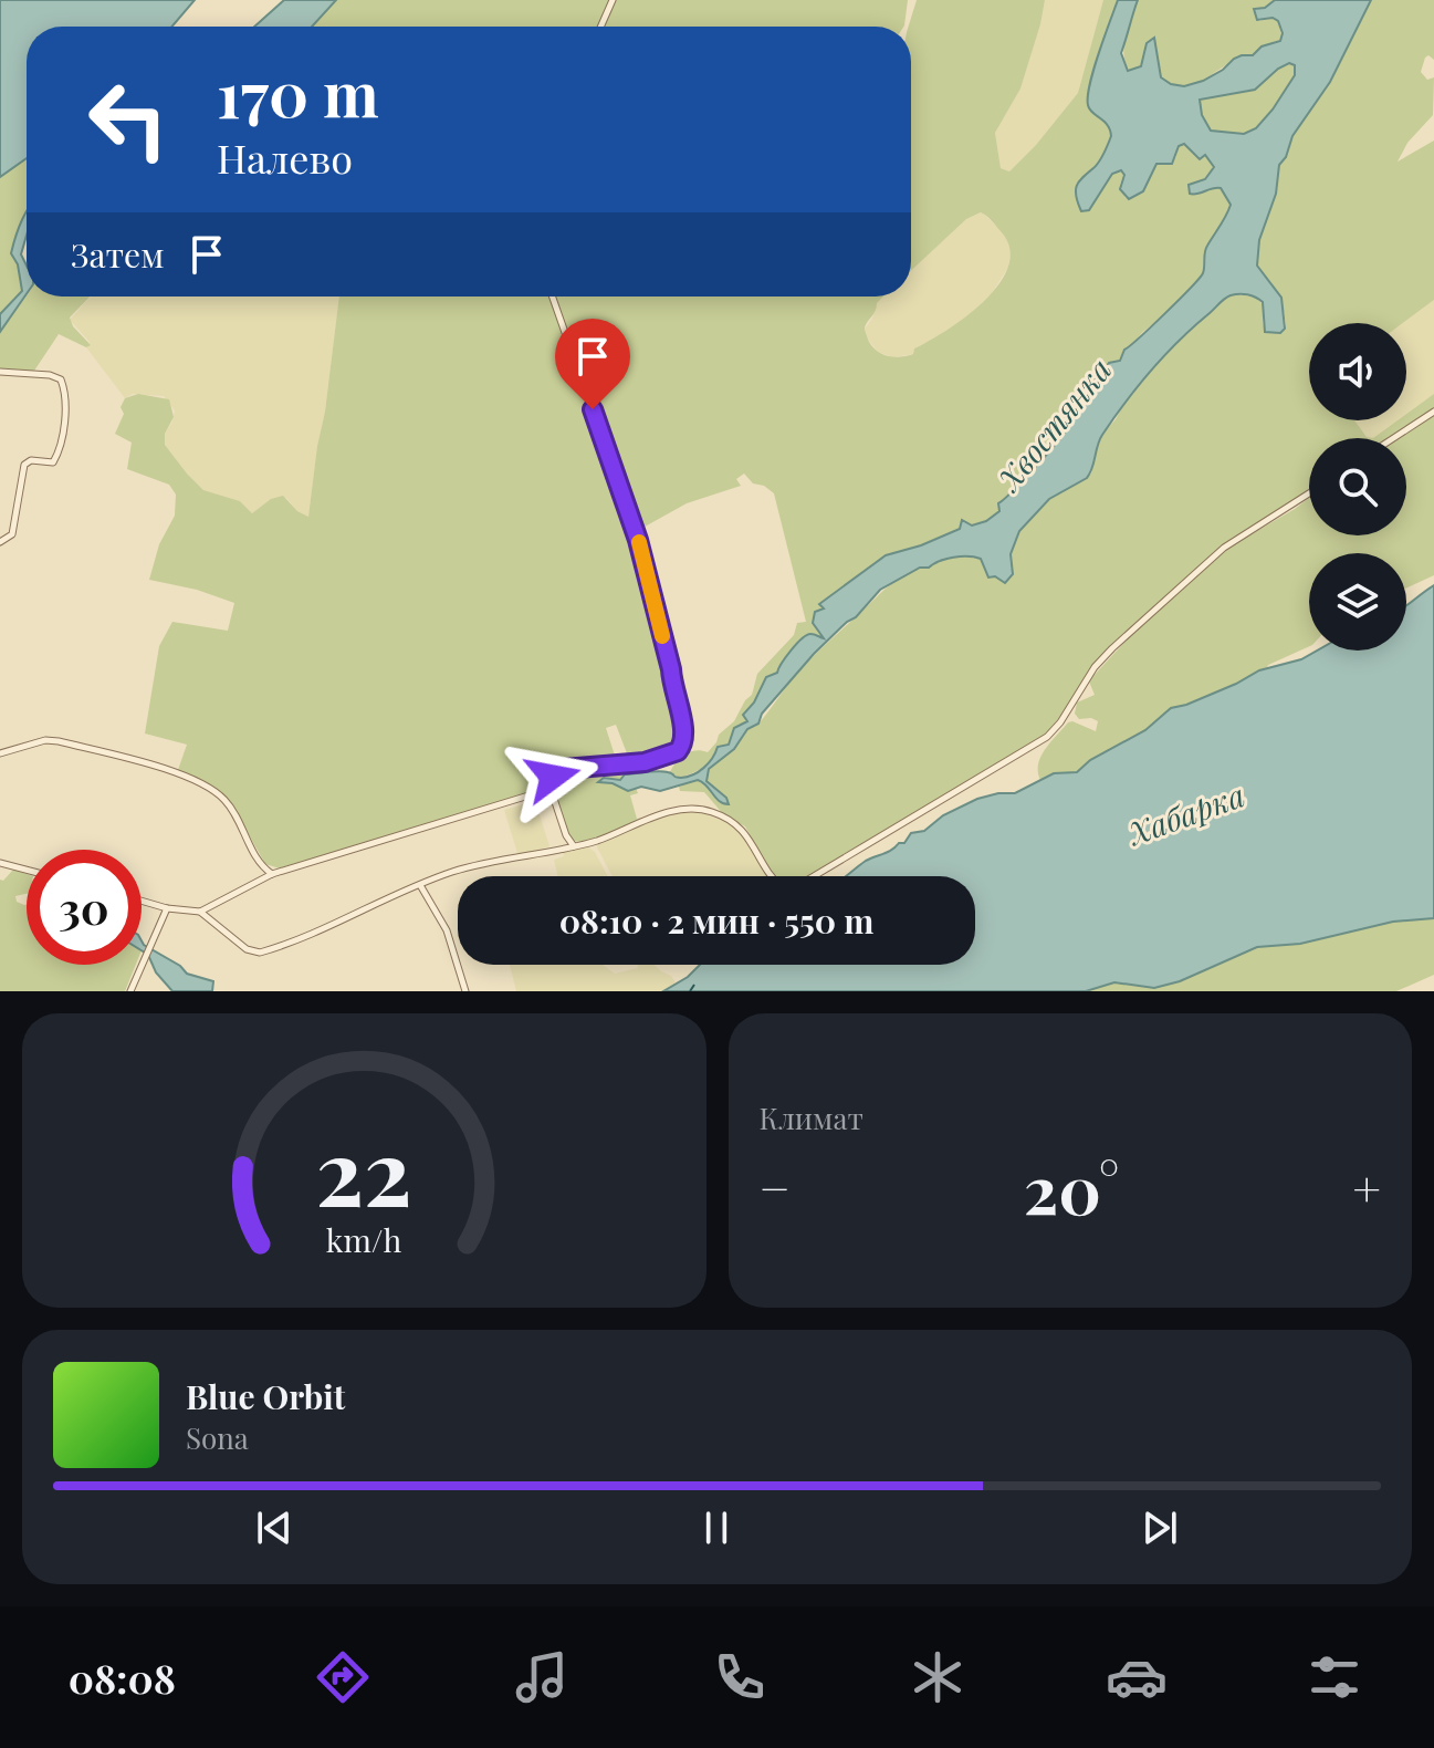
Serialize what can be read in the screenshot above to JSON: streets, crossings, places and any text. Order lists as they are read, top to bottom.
{
  "water": ["Хвостянка", "Хабарка"],
  "page": {
    "turn": ["170 m", "Налево"],
    "then": "Затем",
    "limit": "30",
    "trip": "08:10 · 2 мин · 550 m",
    "tile": "Климат",
    "heat": ["−", "20°", "+"],
    "song": ["Blue Orbit", "Sona"],
    "tabs": "08:08",
    "gauge": ["22", "km/h"]
  }
}
